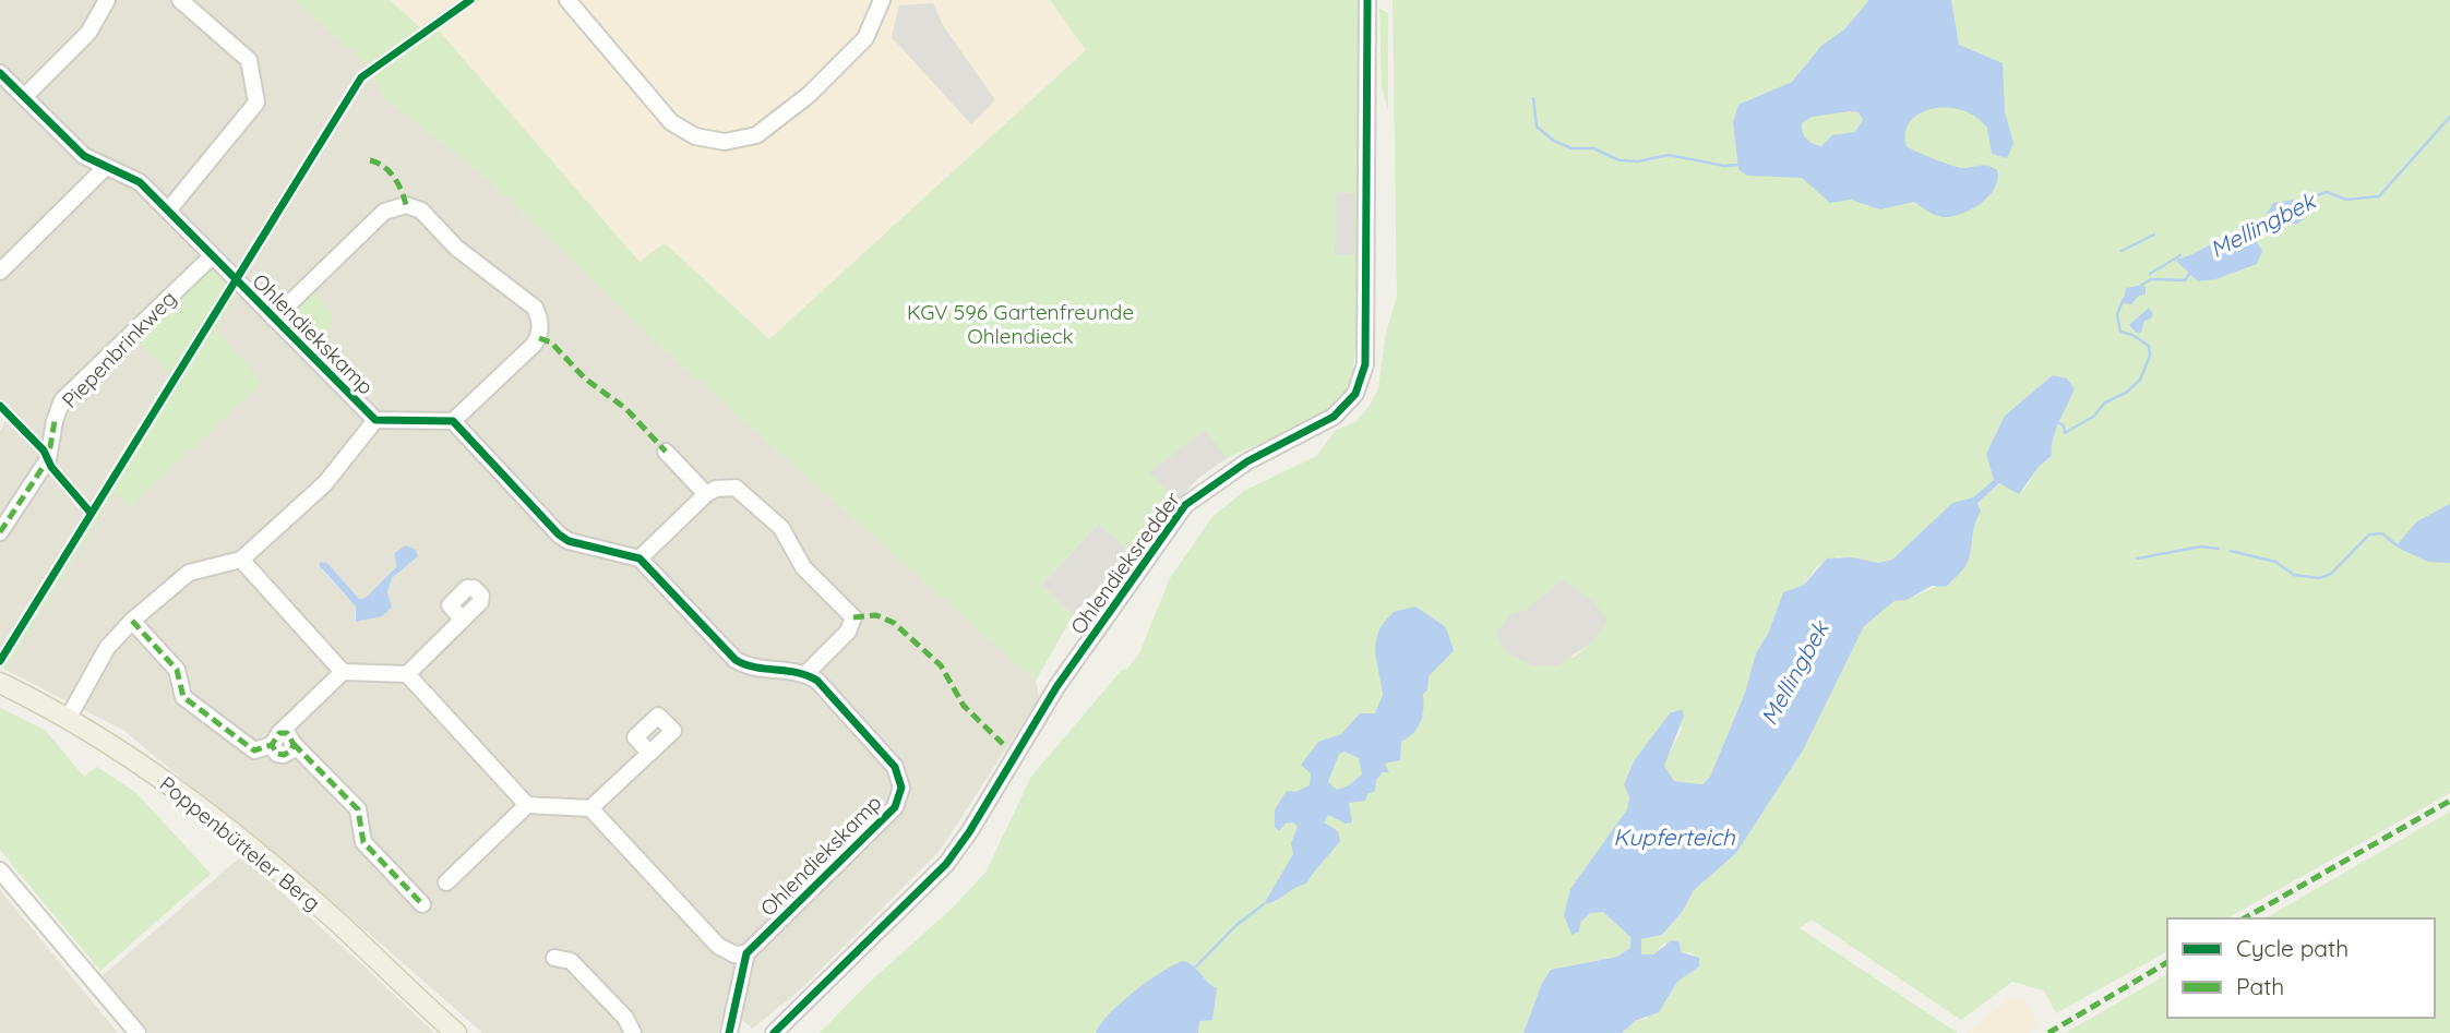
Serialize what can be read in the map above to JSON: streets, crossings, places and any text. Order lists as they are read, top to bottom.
{
  "streets": {
    "main road": ["Poppenbütteler Berg"],
    "street": ["Ohlendiekskamp", "Piepenbrinkweg", "Ohlendieksredder"]
  },
  "crossings": [
    ["Ohlendiekskamp", "Piepenbrinkweg"]
  ],
  "water": ["Mellingbek", "Kupferteich"],
  "parks": ["KGV 596 Gartenfreunde Ohlendieck"],
  "legend": ["Cycle path", "Path"]
}
